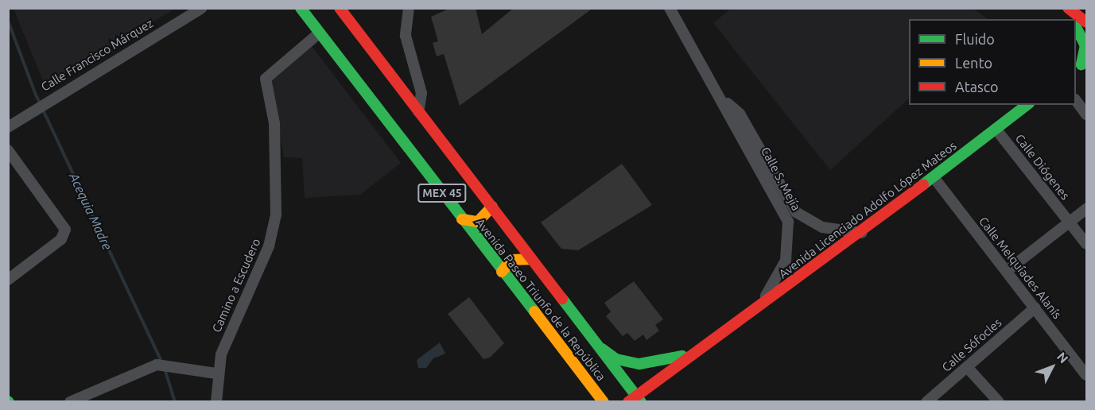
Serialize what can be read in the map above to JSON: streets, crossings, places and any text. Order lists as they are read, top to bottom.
{
  "streets": {
    "main road": ["MEX 45", "Avenida Licenciado Adolfo López Mateos", "Avenida Paseo Triunfo de la República"],
    "street": [
      "Calle Francisco Márquez",
      "Calle Diógenes",
      "Calle S. Mejía",
      "Calle Melquíades Alanís",
      "Camino a Escudero",
      "Calle Sófocles"
    ]
  },
  "crossings": [
    ["Calle Diógenes", "Avenida Licenciado Adolfo López Mateos"],
    ["Calle S. Mejía", "Avenida Licenciado Adolfo López Mateos"],
    ["Avenida Licenciado Adolfo López Mateos", "Calle Melquíades Alanís"],
    ["Avenida Licenciado Adolfo López Mateos", "Avenida Paseo Triunfo de la República"],
    ["Calle Melquíades Alanís", "Calle Sófocles"],
    ["Camino a Escudero", "Avenida Paseo Triunfo de la República"]
  ],
  "water": ["Acequia Madre"],
  "legend": ["Fluido", "Lento", "Atasco"],
  "north": "top right"
}
